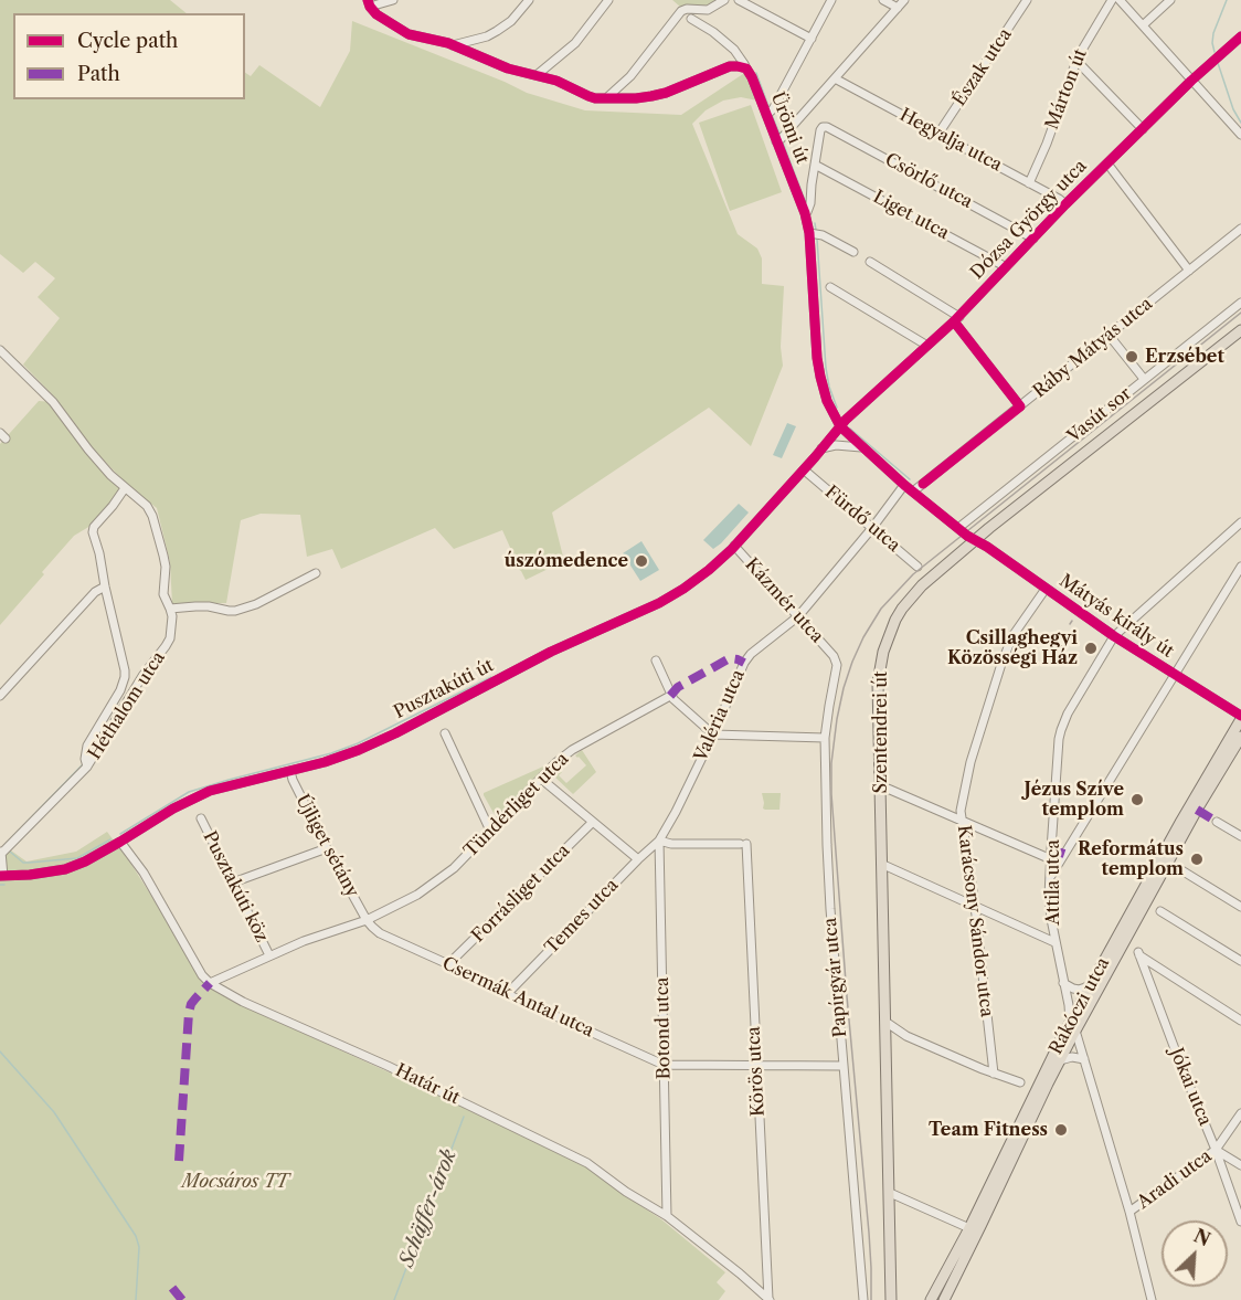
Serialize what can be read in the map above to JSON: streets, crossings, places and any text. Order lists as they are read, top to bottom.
{
  "streets": {
    "main road": ["Szentendrei út", "Rákóczi utca"],
    "street": [
      "Észak utca",
      "Márton út",
      "Ürömi út",
      "Hegyalja utca",
      "Csörlő utca",
      "Liget utca",
      "Dózsa György utca",
      "Ráby Mátyás utca",
      "Vasút sor",
      "Fürdő utca",
      "Kázmér utca",
      "Mátyás király út",
      "Pusztakúti út",
      "Héthalom utca",
      "Valéria utca",
      "Tündérliget utca",
      "Újliget sétány",
      "Attila utca",
      "Pusztakúti köz",
      "Forrásliget utca",
      "Temes utca",
      "Karácsony Sándor utca",
      "Papírgyár utca",
      "Csermák Antal utca",
      "Botond utca",
      "Körös utca",
      "Határ út",
      "Jókai utca",
      "Aradi utca"
    ]
  },
  "crossings": [
    ["Észak utca", "Hegyalja utca"],
    ["Márton út", "Hegyalja utca"],
    ["Ürömi út", "Dózsa György utca"],
    ["Ürömi út", "Ráby Mátyás utca"],
    ["Ürömi út", "Vasút sor"],
    ["Ürömi út", "Mátyás király út"],
    ["Ürömi út", "Pusztakúti út"],
    ["Ürömi út", "Valéria utca"],
    ["Ürömi út", "Szentendrei út"],
    ["Hegyalja utca", "Dózsa György utca"],
    ["Csörlő utca", "Liget utca"],
    ["Csörlő utca", "Dózsa György utca"],
    ["Liget utca", "Dózsa György utca"],
    ["Dózsa György utca", "Pusztakúti út"],
    ["Fürdő utca", "Valéria utca"],
    ["Kázmér utca", "Pusztakúti út"],
    ["Kázmér utca", "Valéria utca"],
    ["Kázmér utca", "Papírgyár utca"],
    ["Mátyás király út", "Szentendrei út"],
    ["Mátyás király út", "Attila utca"],
    ["Mátyás király út", "Karácsony Sándor utca"],
    ["Mátyás király út", "Rákóczi utca"],
    ["Pusztakúti út", "Újliget sétány"],
    ["Pusztakúti út", "Határ út"],
    ["Valéria utca", "Temes utca"],
    ["Valéria utca", "Botond utca"],
    ["Valéria utca", "Körös utca"],
    ["Tündérliget utca", "Újliget sétány"],
    ["Tündérliget utca", "Csermák Antal utca"],
    ["Újliget sétány", "Csermák Antal utca"],
    ["Attila utca", "Rákóczi utca"],
    ["Attila utca", "Aradi utca"],
    ["Forrásliget utca", "Csermák Antal utca"],
    ["Temes utca", "Csermák Antal utca"],
    ["Temes utca", "Botond utca"],
    ["Temes utca", "Körös utca"],
    ["Papírgyár utca", "Csermák Antal utca"],
    ["Csermák Antal utca", "Botond utca"],
    ["Csermák Antal utca", "Körös utca"],
    ["Botond utca", "Körös utca"],
    ["Botond utca", "Határ út"],
    ["Körös utca", "Határ út"],
    ["Jókai utca", "Aradi utca"]
  ],
  "water": ["Schäffer-árok"],
  "parks": ["Mocsáros TT"],
  "places": [
    "Erzsébet",
    "úszómedence",
    "Csillaghegyi Közösségi Ház",
    "Jézus Szíve templom",
    "Református templom",
    "Team Fitness"
  ],
  "legend": ["Cycle path", "Path"],
  "north": "top right"
}
